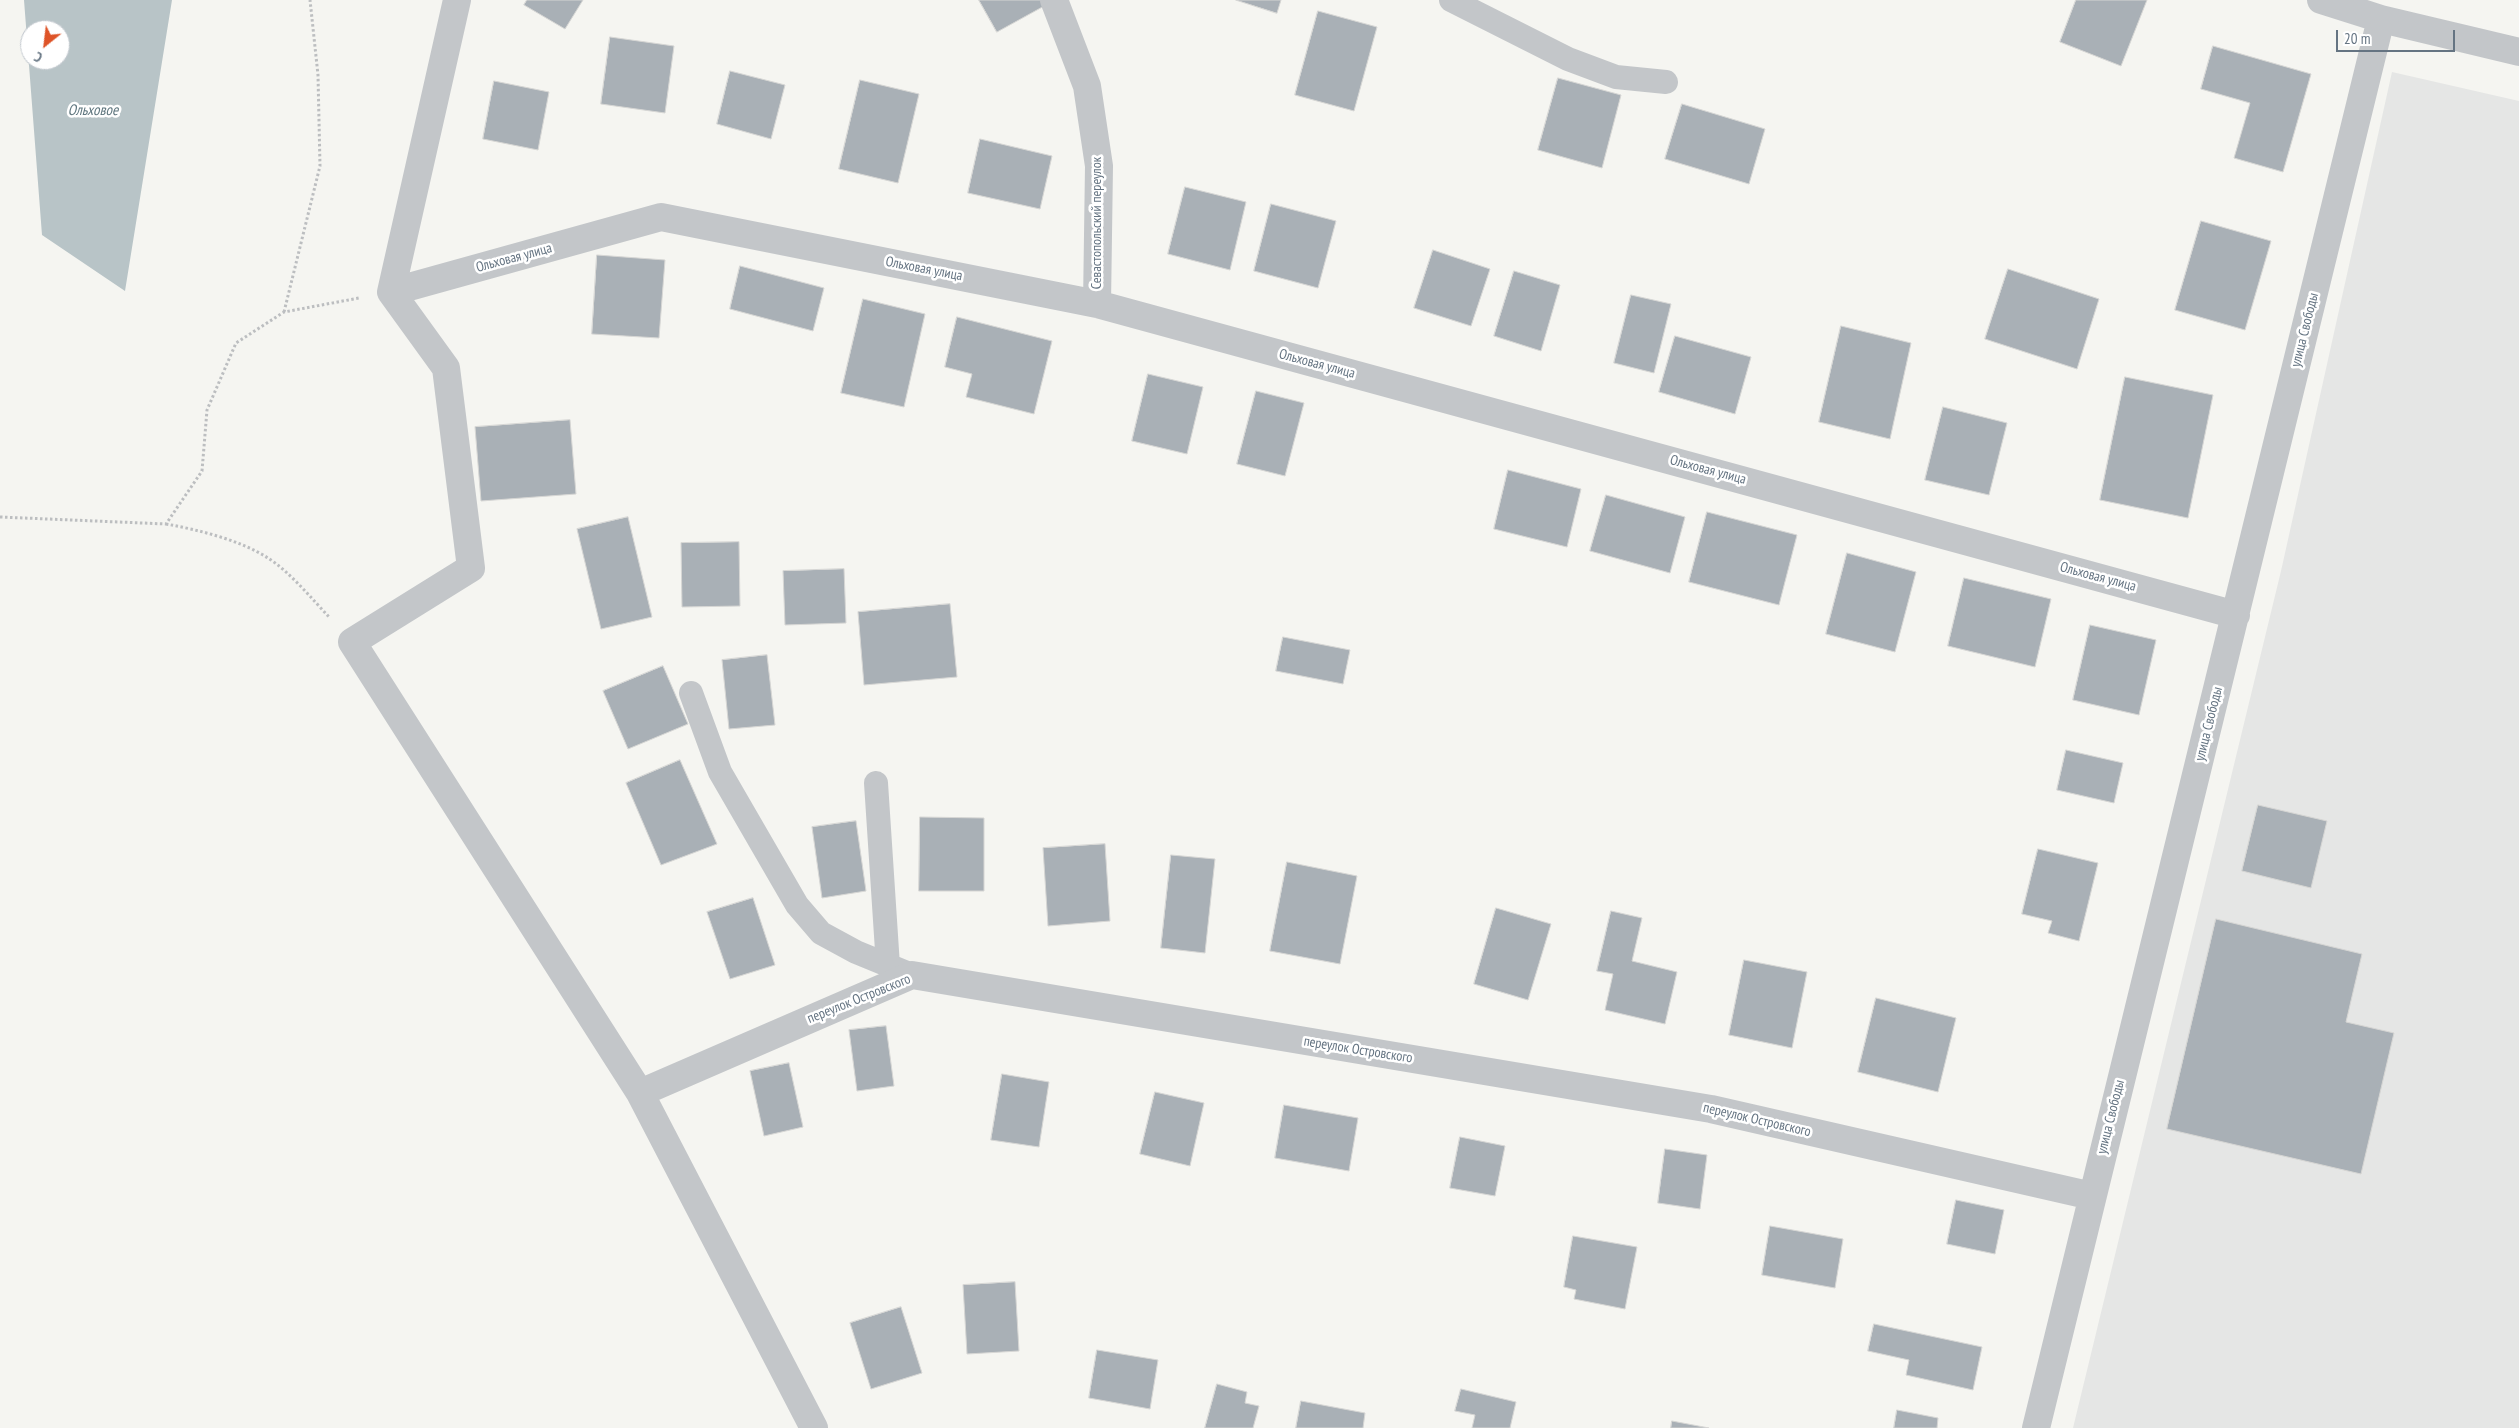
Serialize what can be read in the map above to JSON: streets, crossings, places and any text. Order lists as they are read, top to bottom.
{
  "streets": {
    "street": [
      "Севастопольский переулок",
      "Ольховая улица",
      "улица Свободы",
      "переулок Островского"
    ]
  },
  "crossings": [
    ["Севастопольский переулок", "Ольховая улица"],
    ["Ольховая улица", "улица Свободы"],
    ["улица Свободы", "переулок Островского"]
  ],
  "water": ["Ольховое"],
  "scale_bar": "20 m",
  "north": "bottom left"
}
